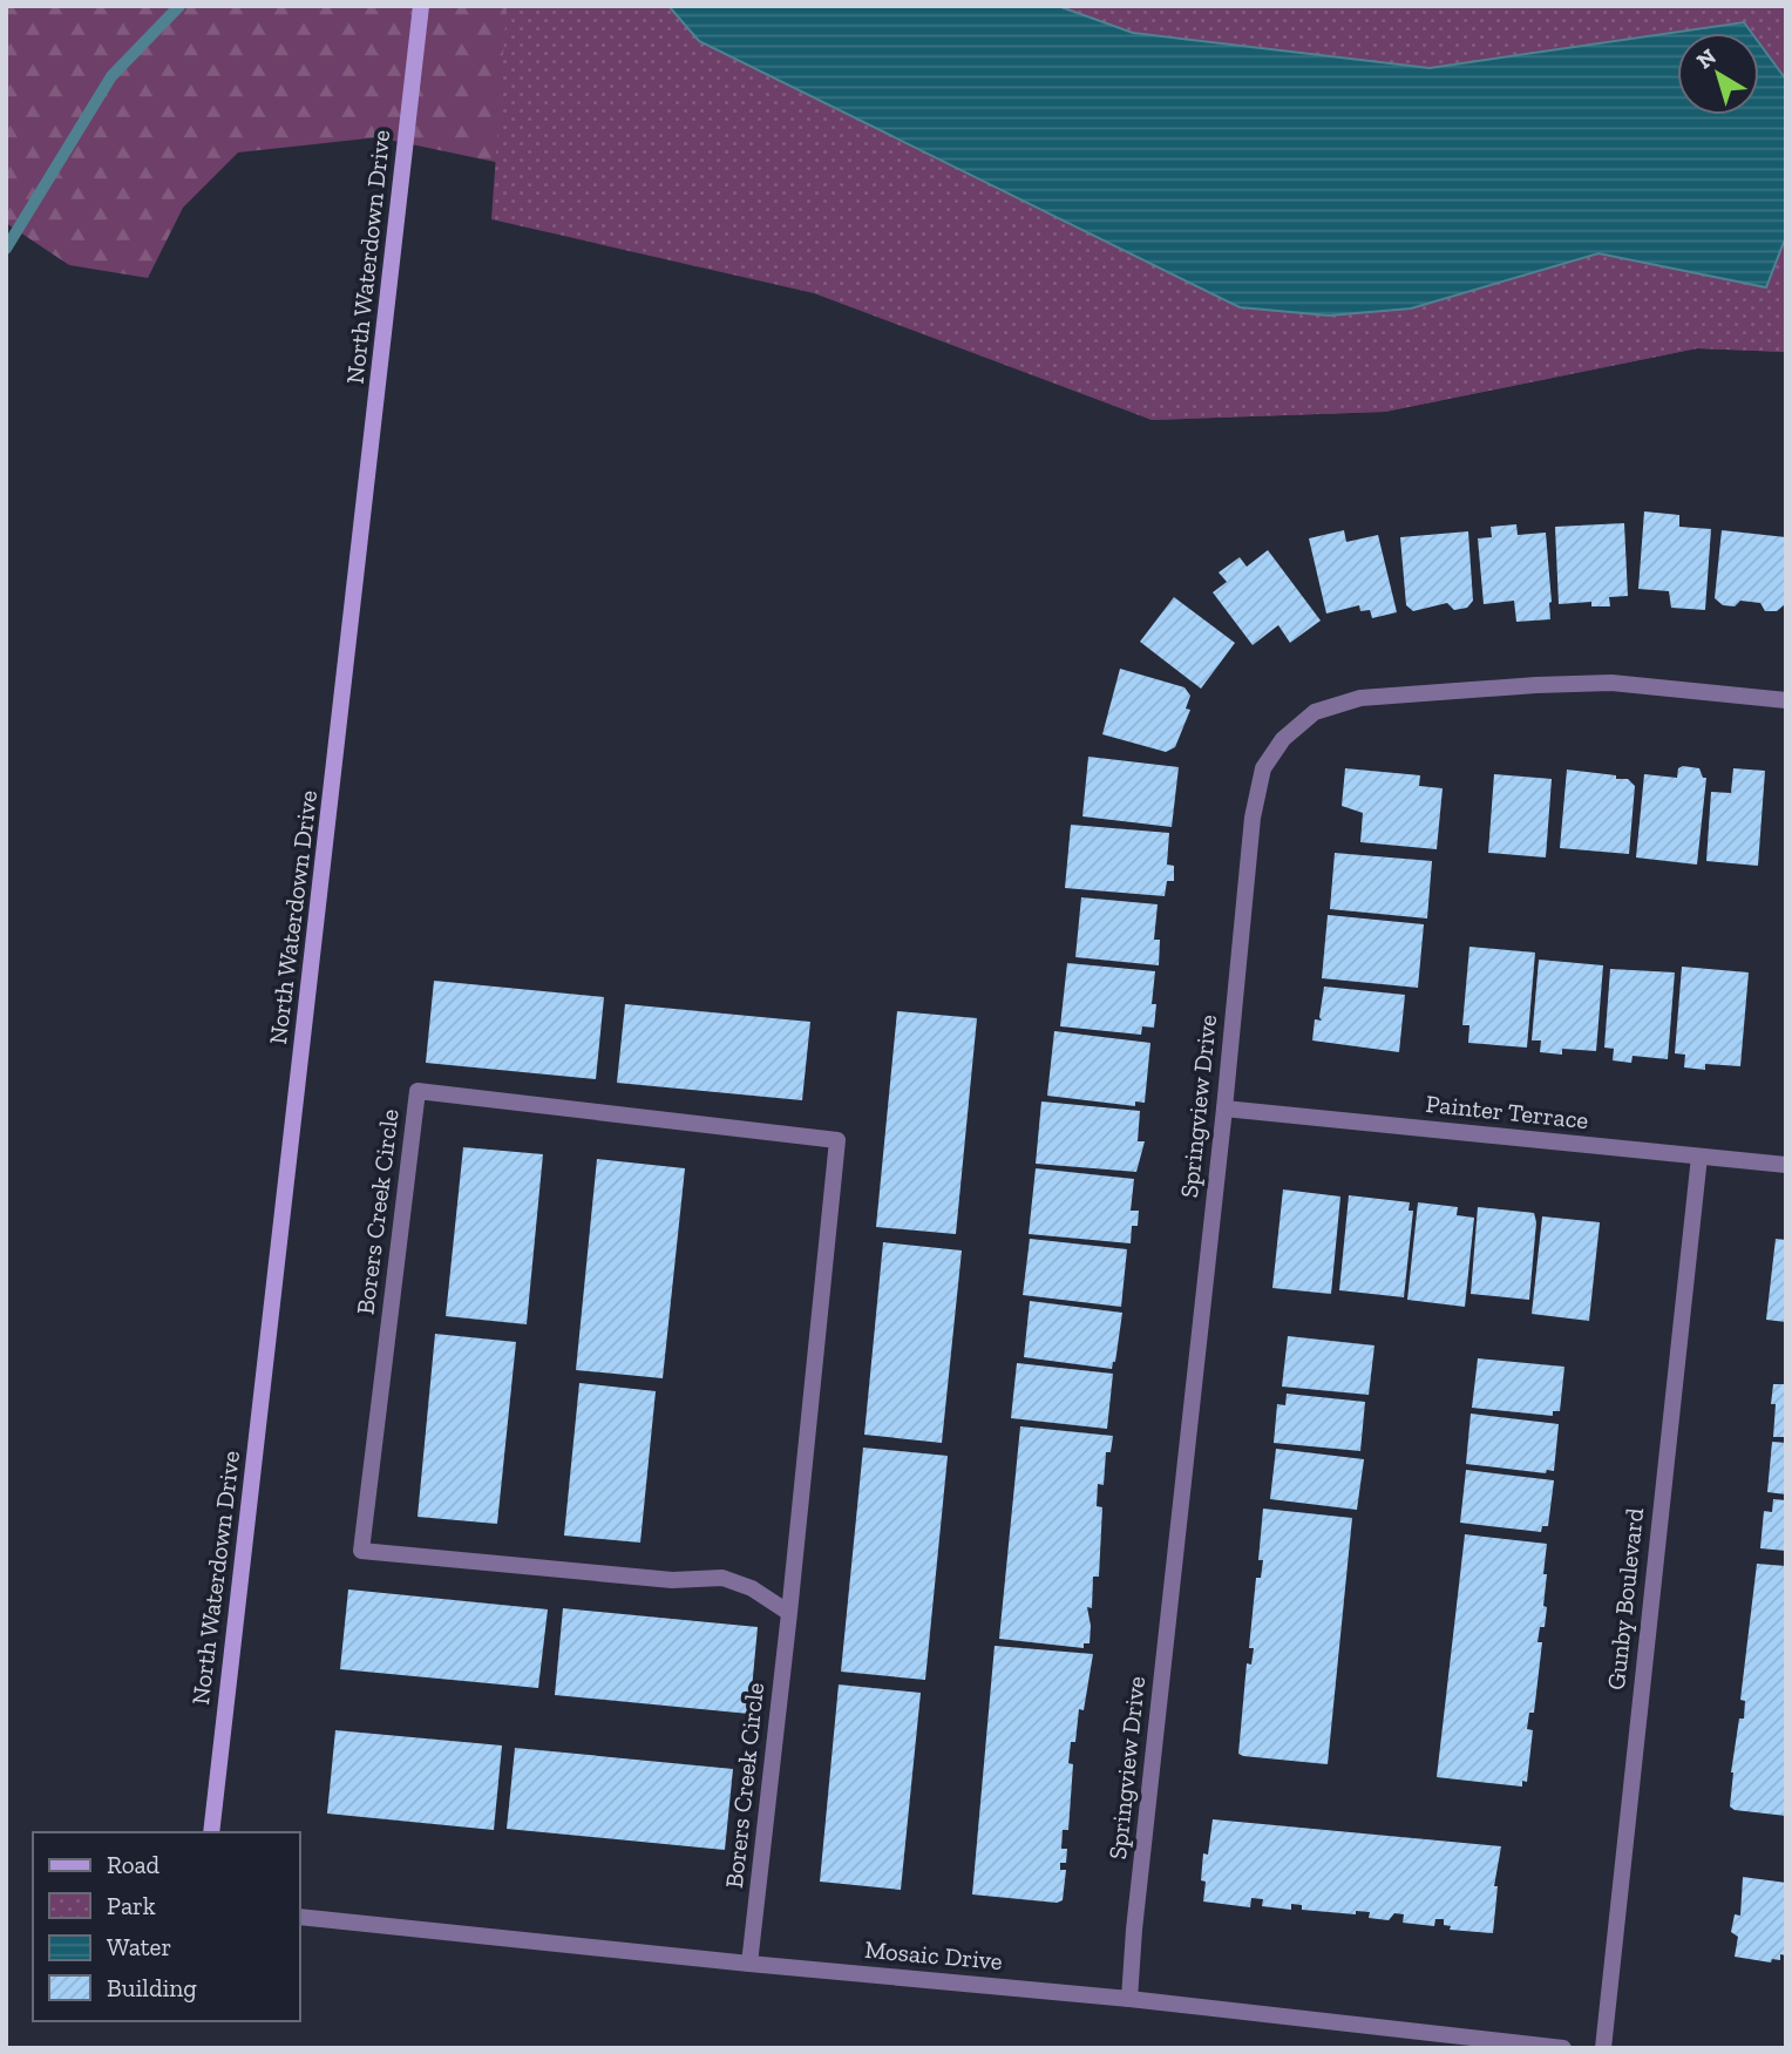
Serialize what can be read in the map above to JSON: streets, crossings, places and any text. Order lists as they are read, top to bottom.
{
  "streets": {
    "main road": ["North Waterdown Drive"],
    "street": [
      "Springview Drive",
      "Painter Terrace",
      "Borers Creek Circle",
      "Gunby Boulevard",
      "Mosaic Drive"
    ]
  },
  "crossings": [
    ["Springview Drive", "Painter Terrace"],
    ["Springview Drive", "Mosaic Drive"],
    ["Painter Terrace", "Gunby Boulevard"],
    ["Borers Creek Circle", "Mosaic Drive"]
  ],
  "legend": [
    "Road",
    "Park",
    "Water",
    "Building"
  ],
  "north": "top left"
}
